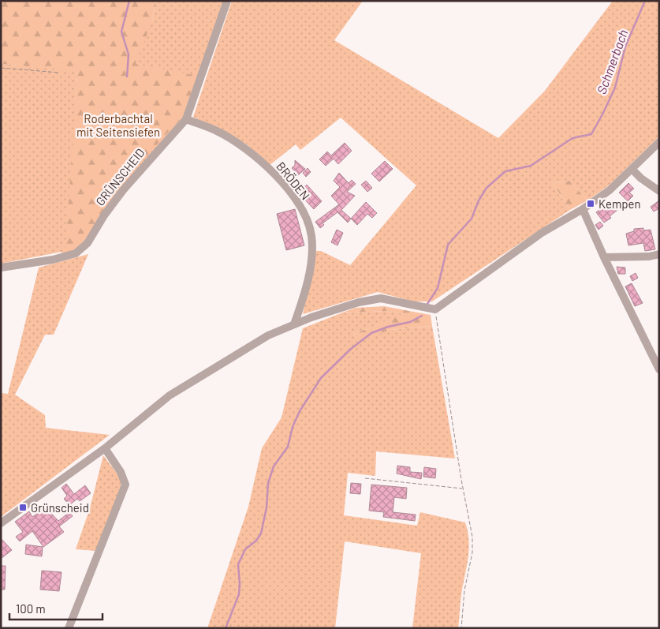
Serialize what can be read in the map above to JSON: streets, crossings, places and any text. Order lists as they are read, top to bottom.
{
  "streets": {
    "street": ["GRÜNSCHEID", "BRÖDEN"]
  },
  "crossings": [
    ["GRÜNSCHEID", "BRÖDEN"]
  ],
  "water": ["Schmerbach"],
  "parks": ["Roderbachtal mit Seitensiefen"],
  "places": {
    "transit": ["Kempen", "Grünscheid"]
  },
  "scale_bar": "100 m"
}
